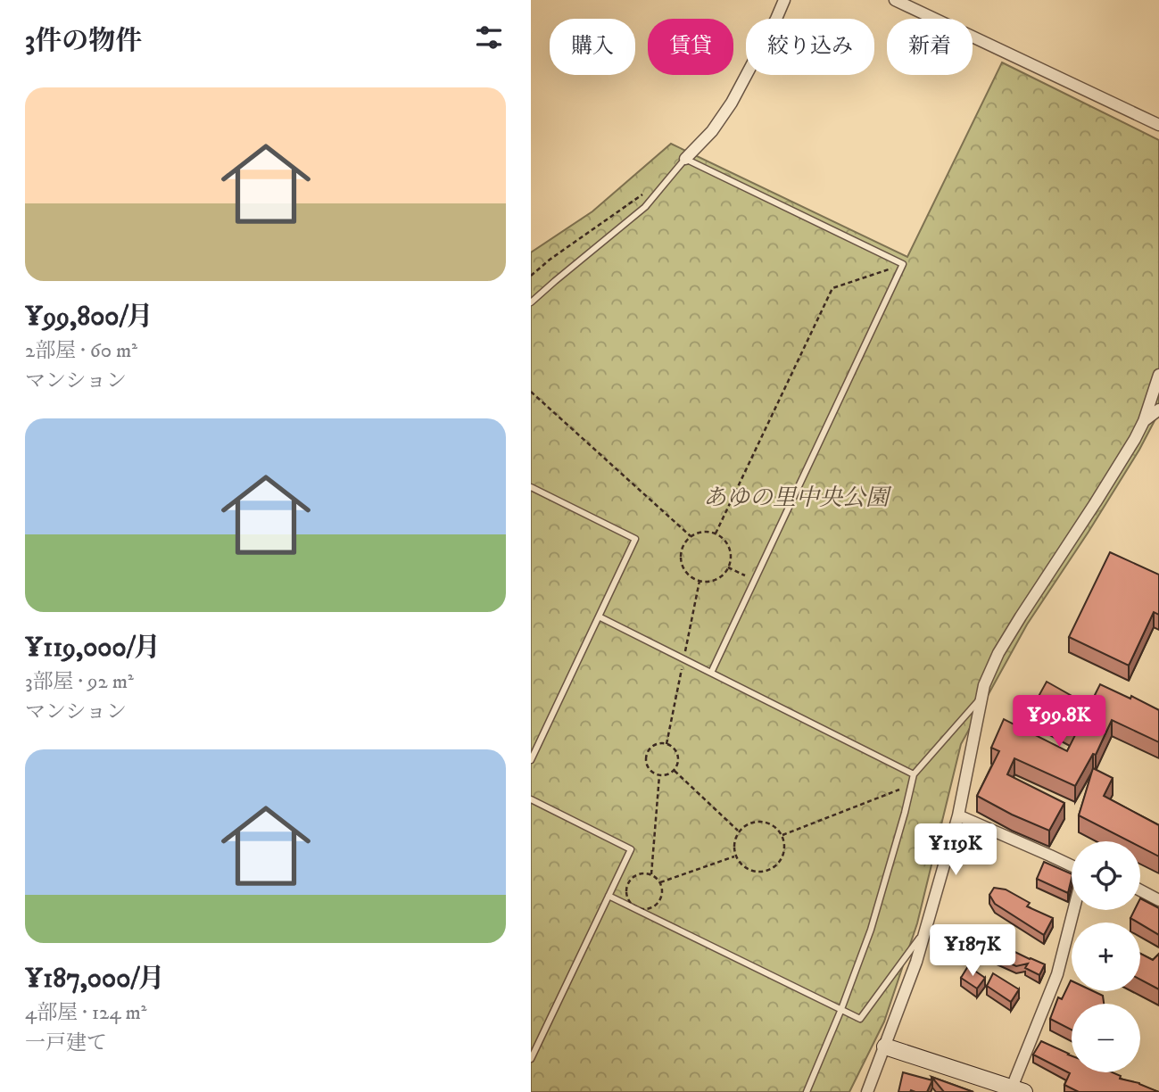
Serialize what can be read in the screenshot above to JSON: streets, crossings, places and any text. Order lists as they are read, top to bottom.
{
  "parks": ["あゆの里中央公園"],
  "page": {
    "heading": "3件の物件",
    "chip": [
      "購入",
      "賃貸",
      "絞り込み",
      "新着"
    ],
    "list": [
      {
        "name": "¥99,800/月",
        "note": "2部屋 · 60 m² · マンション"
      },
      {
        "name": "¥119,000/月",
        "note": "3部屋 · 92 m² · マンション"
      },
      {
        "name": "¥187,000/月",
        "note": "4部屋 · 124 m² · 一戸建て"
      }
    ],
    "price": ["¥99.8K", "¥119K", "¥187K"],
    "map_buttons": ["+", "−"]
  }
}
